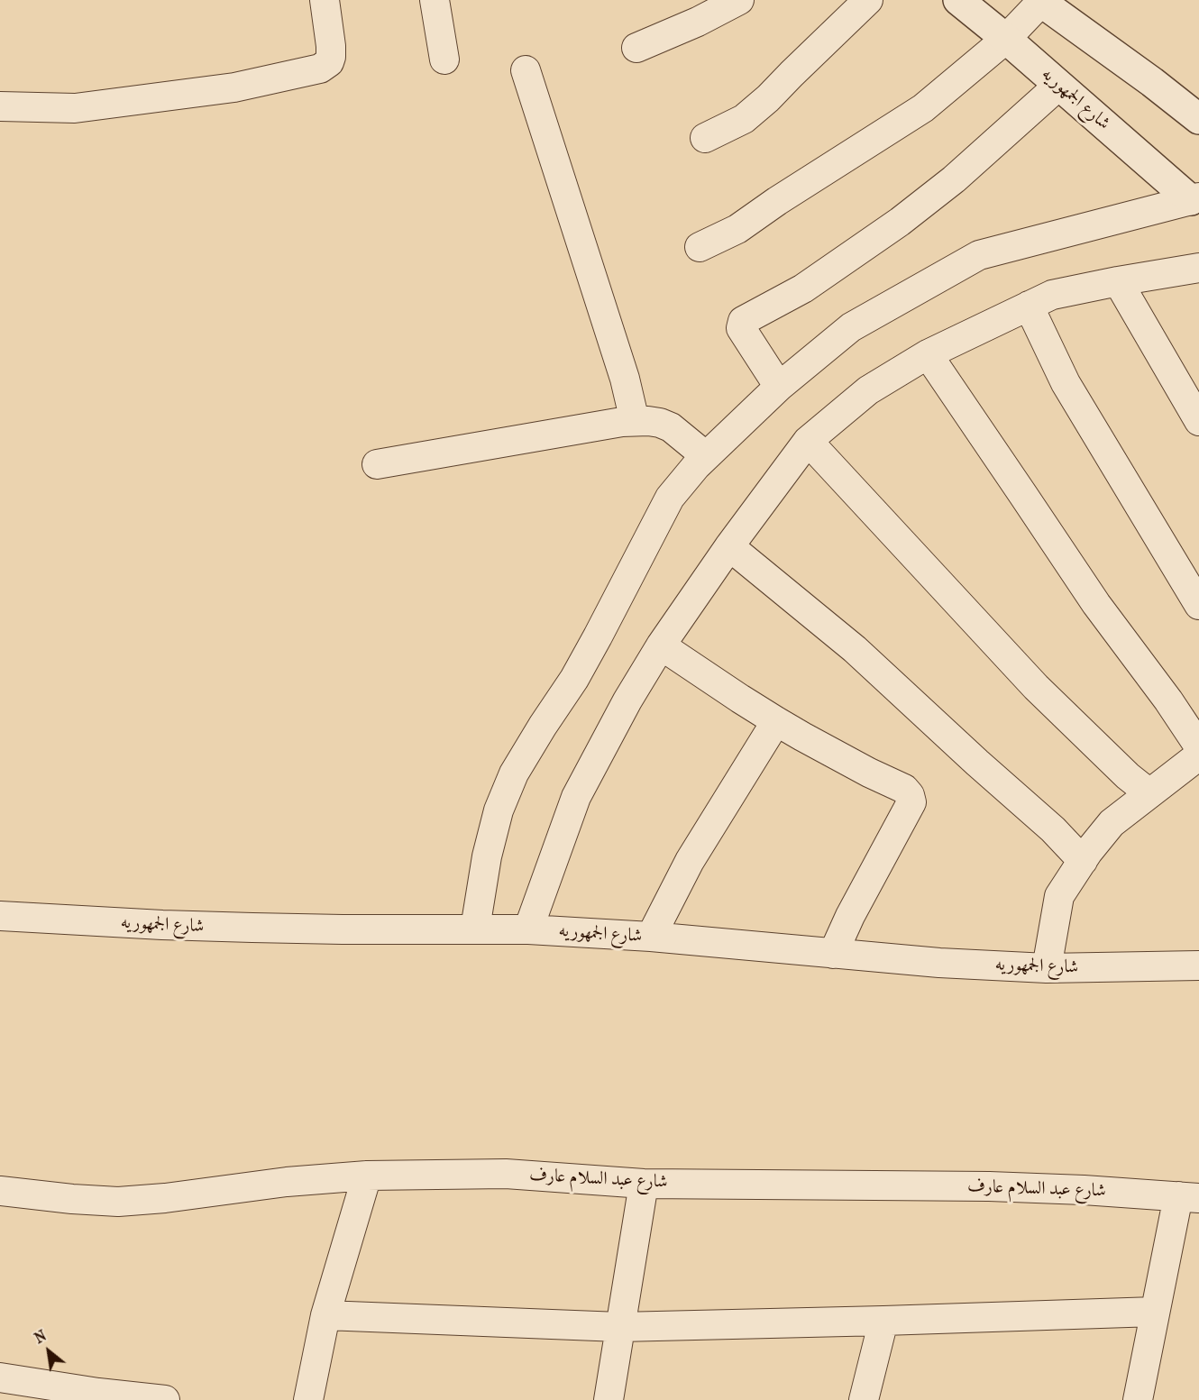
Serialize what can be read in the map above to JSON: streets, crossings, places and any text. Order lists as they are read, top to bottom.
{
  "streets": {
    "street": ["شارع الجمهوريه", "شارع عبد السلام عارف"]
  },
  "north": "top left"
}
